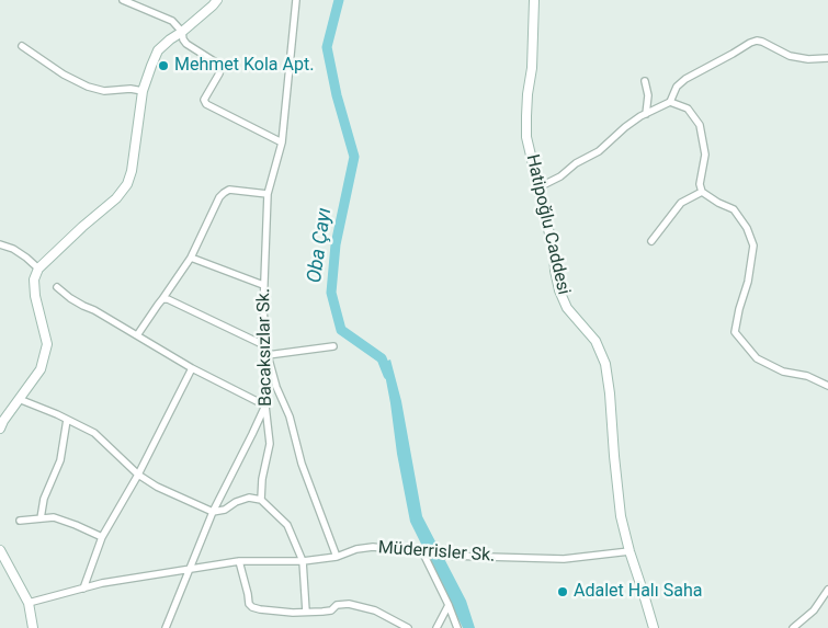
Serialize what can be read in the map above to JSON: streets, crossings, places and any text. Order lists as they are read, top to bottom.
{
  "streets": {
    "street": ["Hatipoğlu Caddesi", "Bacaksızlar Sk.", "Müderrisler Sk."]
  },
  "crossings": [
    ["Hatipoğlu Caddesi", "Müderrisler Sk."]
  ],
  "water": ["Oba Çayı"],
  "places": ["Mehmet Kola Apt.", "Adalet Halı Saha"]
}
